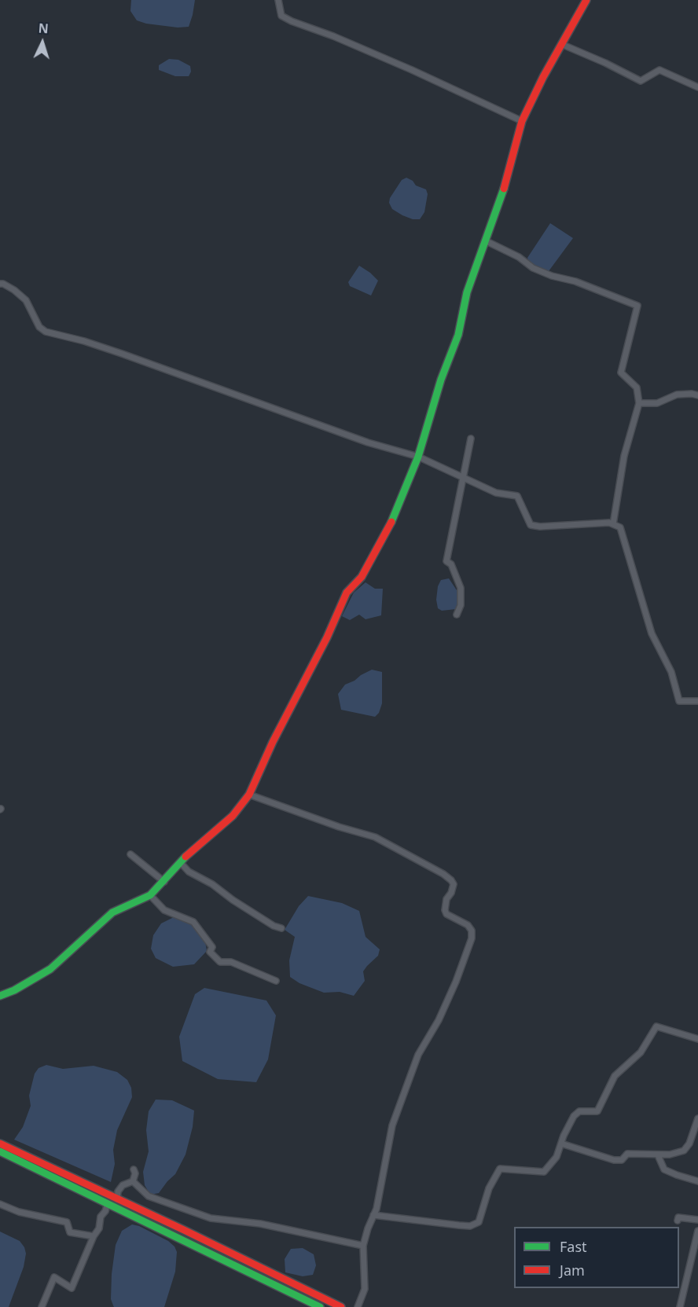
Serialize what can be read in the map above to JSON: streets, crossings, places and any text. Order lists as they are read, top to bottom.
{
  "legend": ["Fast", "Jam"],
  "north": "top"
}
